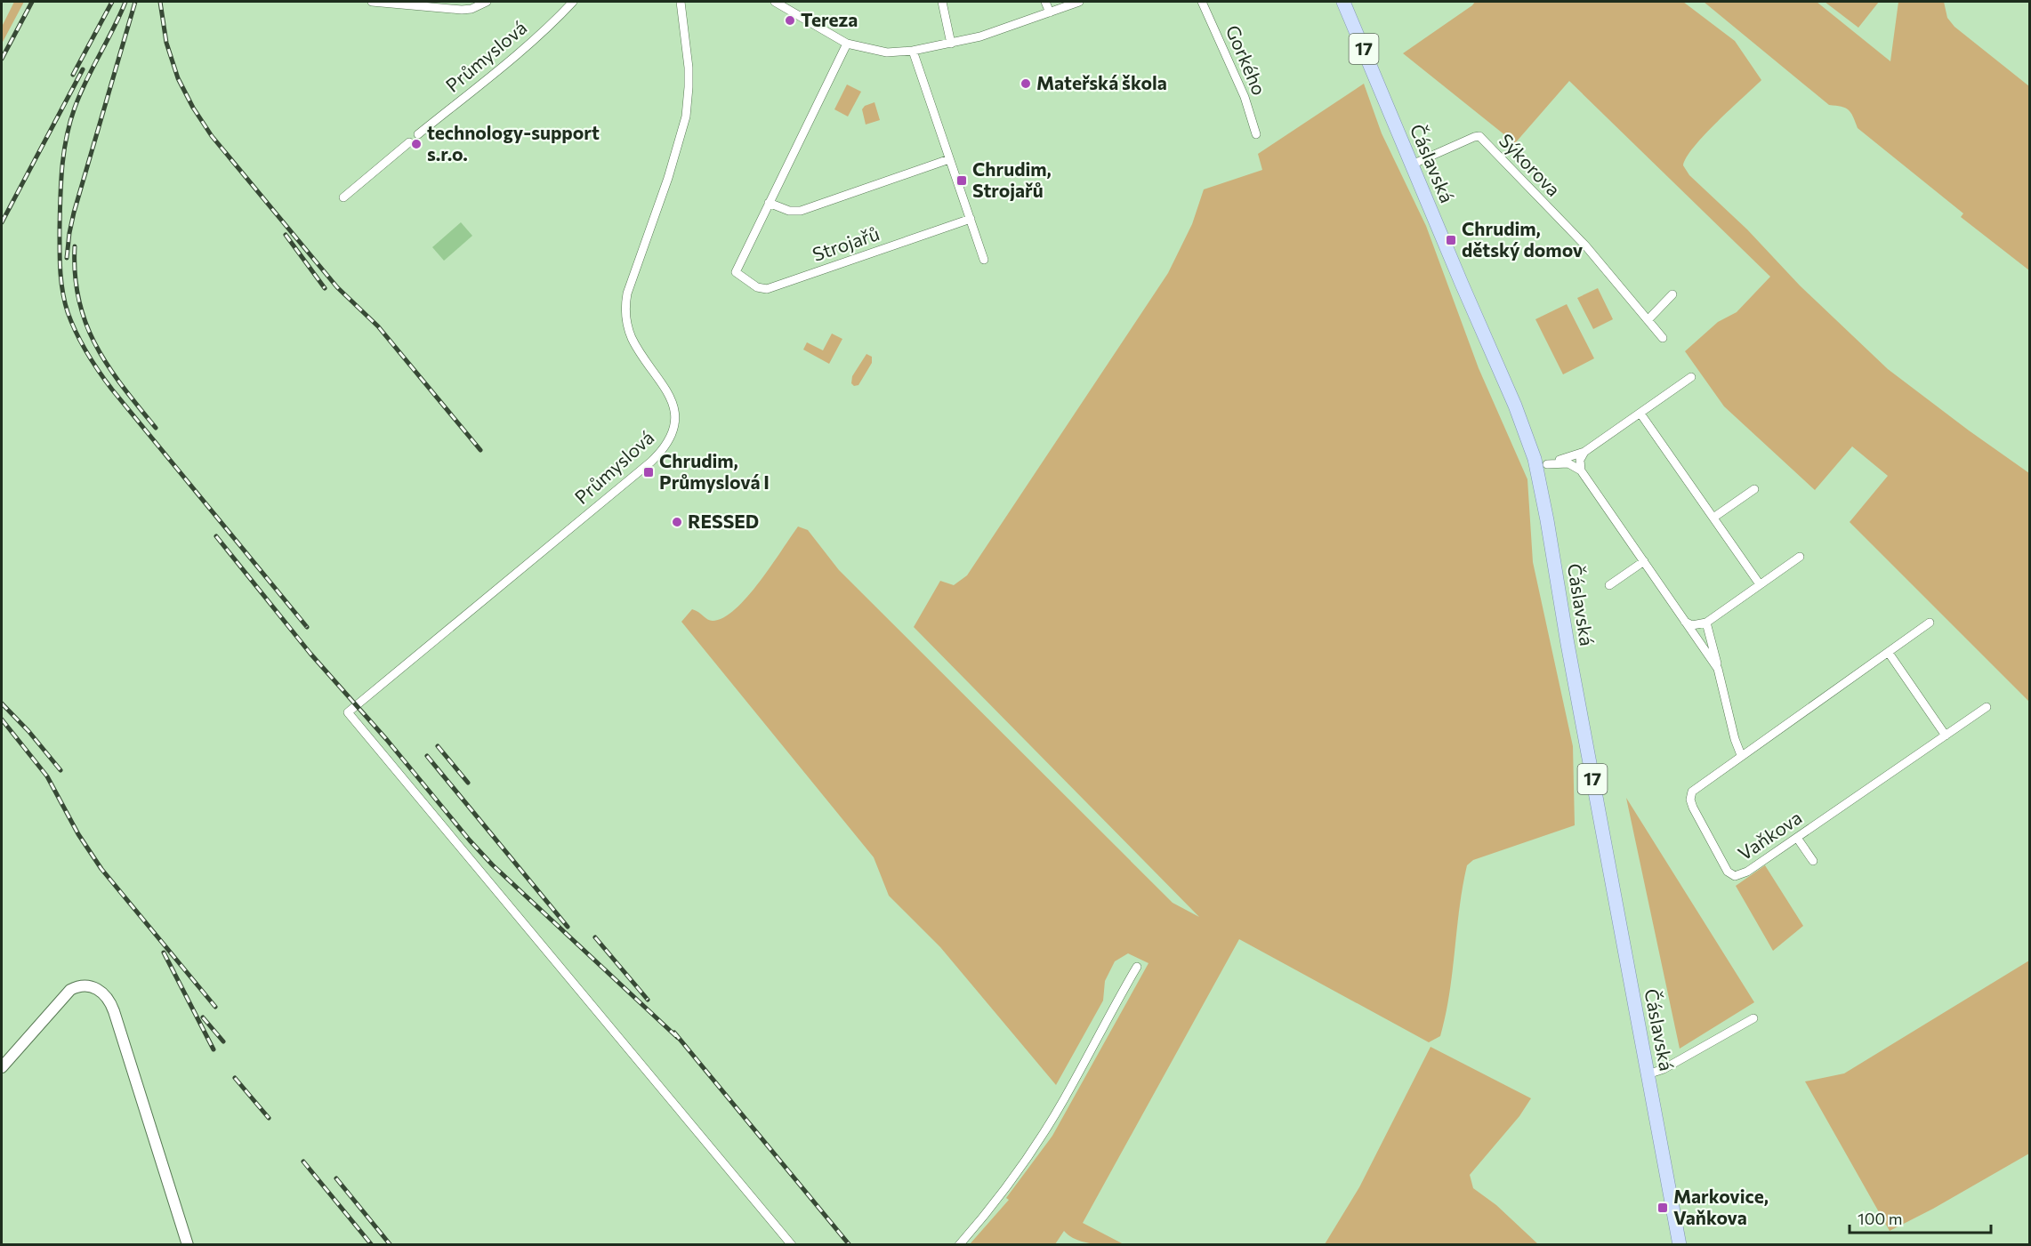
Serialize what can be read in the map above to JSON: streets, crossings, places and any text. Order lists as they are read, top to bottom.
{
  "streets": {
    "main road": ["17", "Čáslavská"],
    "street": [
      "Průmyslová",
      "Gorkého",
      "Sýkorova",
      "Strojařů",
      "Vaňkova"
    ]
  },
  "crossings": [
    ["Čáslavská", "Sýkorova"]
  ],
  "places": {
    "other": [
      "Tereza",
      "Mateřská škola",
      "technology-support s.r.o.",
      "RESSED"
    ],
    "transit": [
      "Chrudim, Strojařů",
      "Chrudim, dětský domov",
      "Chrudim, Průmyslová I",
      "Markovice, Vaňkova"
    ]
  },
  "scale_bar": "100 m"
}
